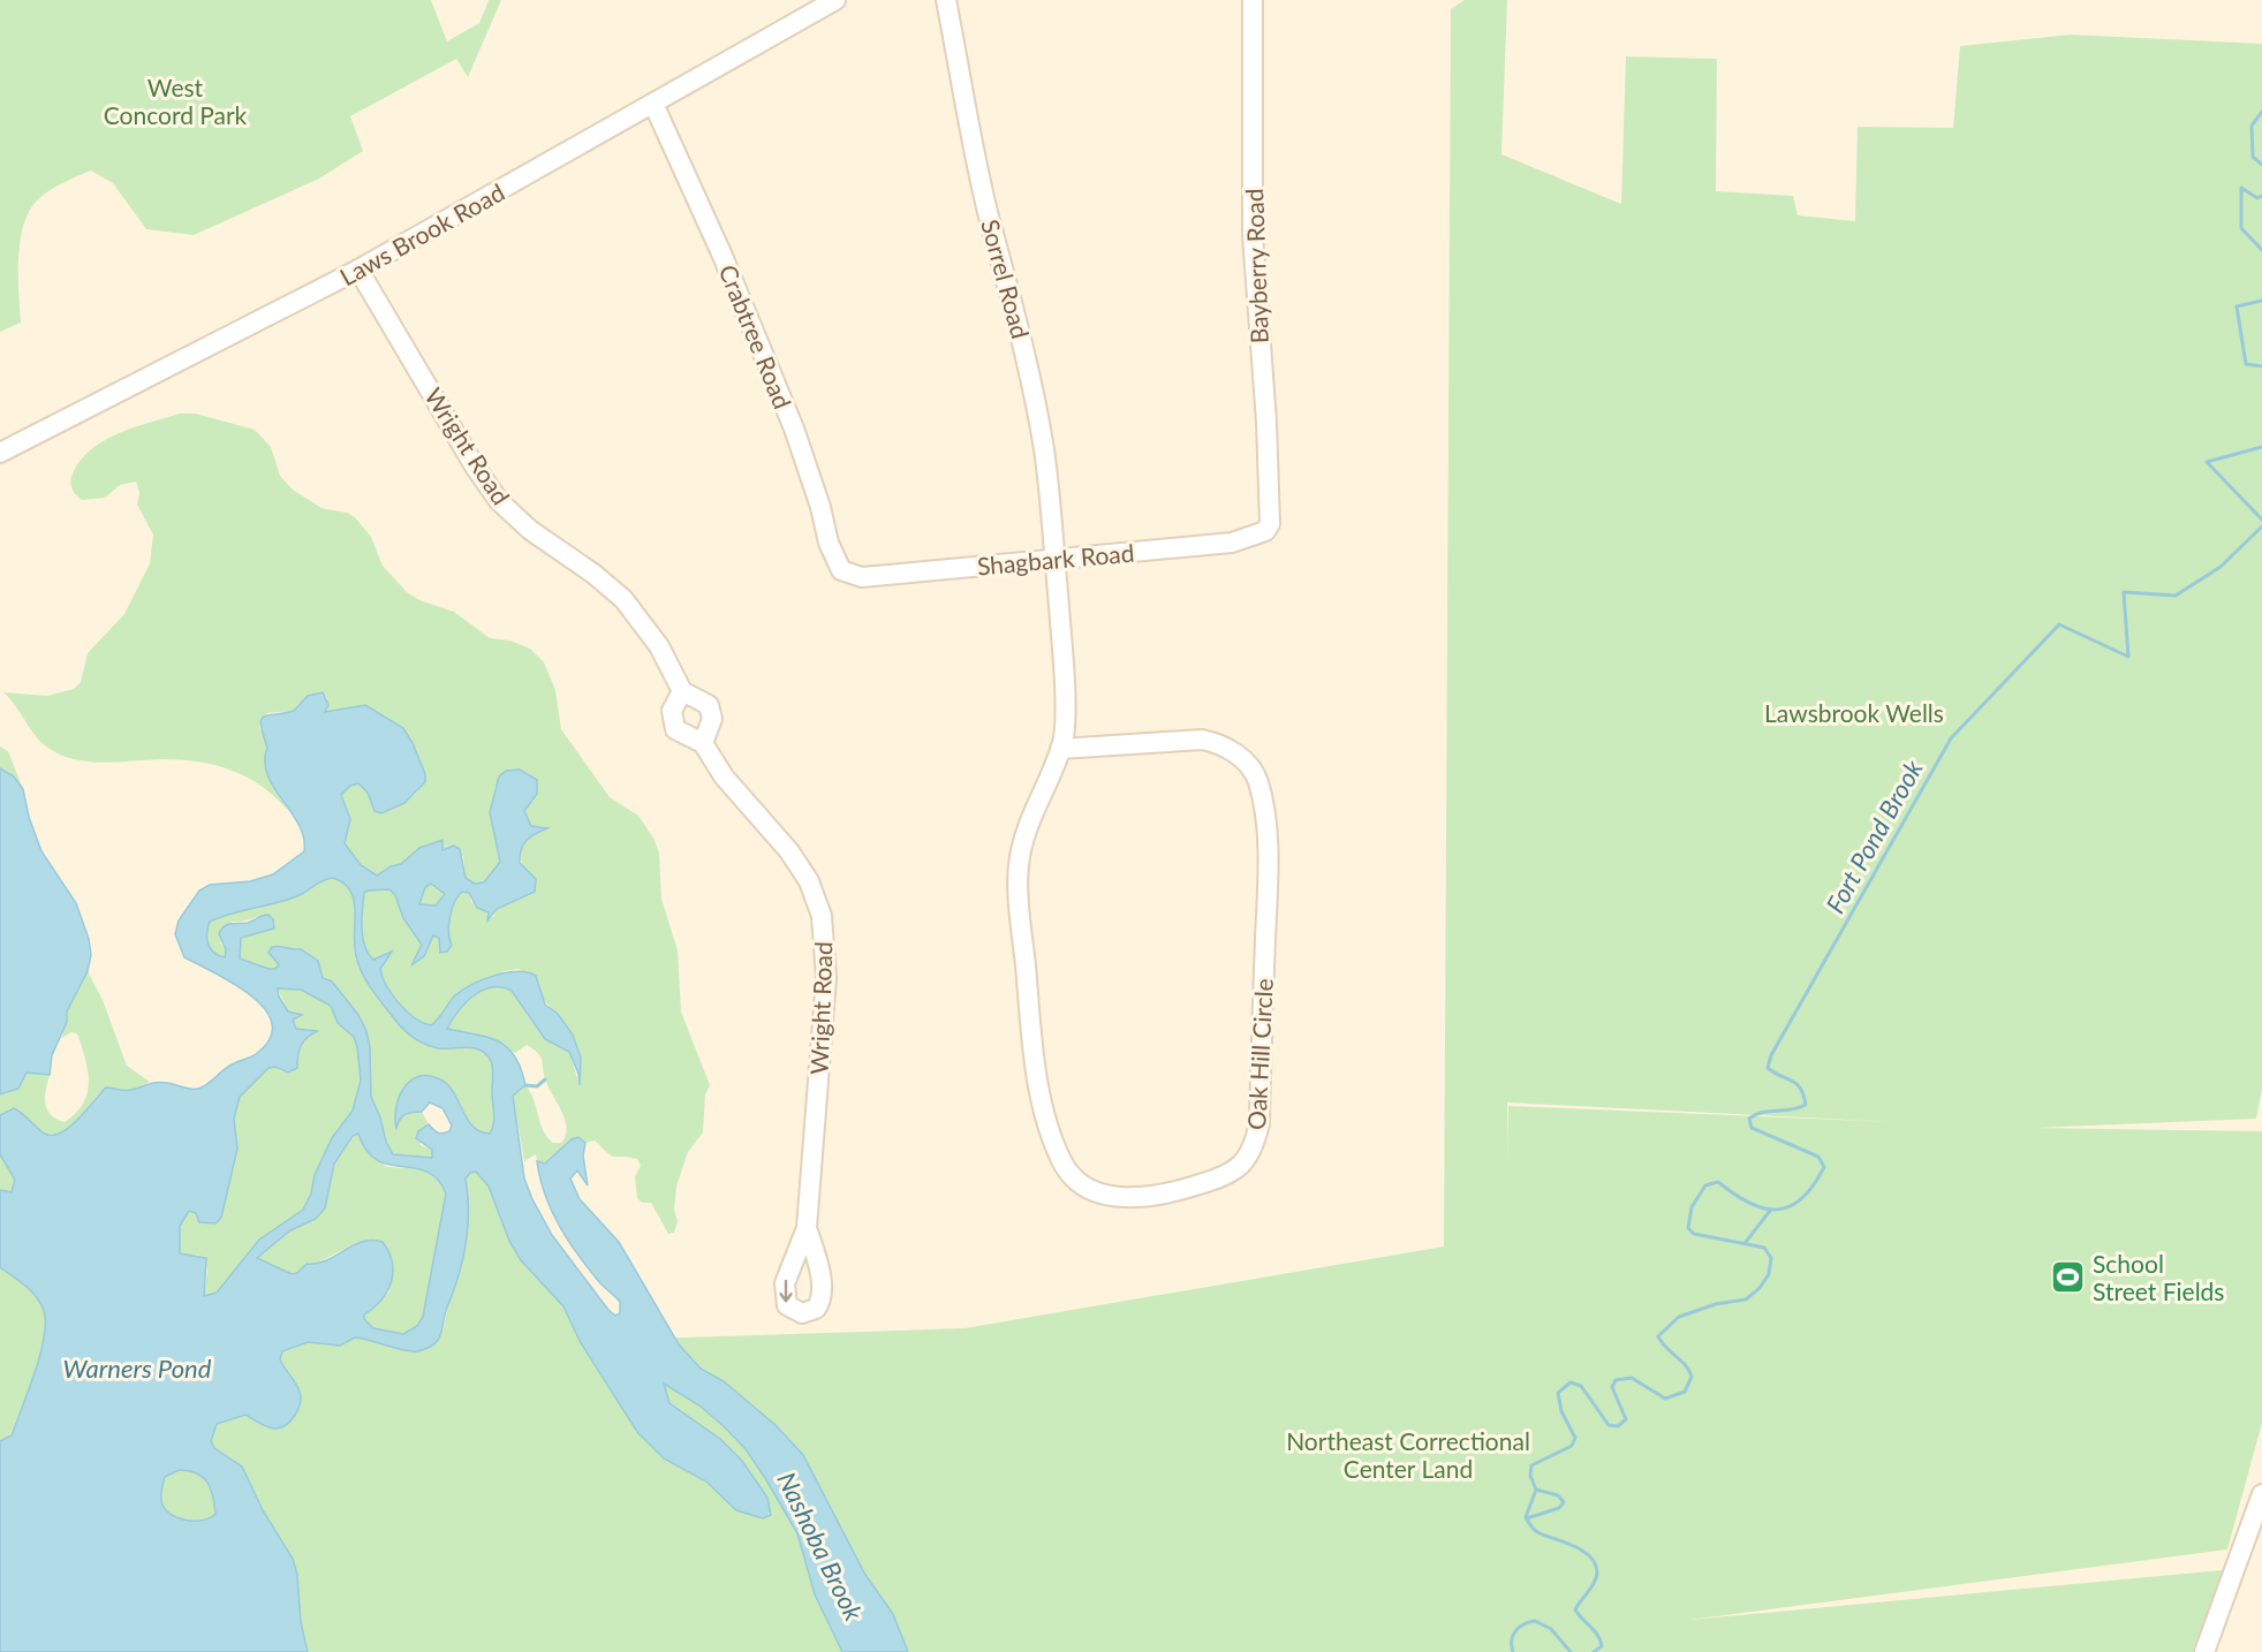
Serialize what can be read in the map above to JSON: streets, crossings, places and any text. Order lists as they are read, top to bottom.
{
  "streets": {
    "street": [
      "Laws Brook Road",
      "Bayberry Road",
      "Sorrel Road",
      "Crabtree Road",
      "Wright Road",
      "Shagbark Road",
      "Oak Hill Circle"
    ]
  },
  "crossings": [
    ["Laws Brook Road", "Crabtree Road"],
    ["Laws Brook Road", "Wright Road"],
    ["Bayberry Road", "Shagbark Road"],
    ["Sorrel Road", "Shagbark Road"],
    ["Sorrel Road", "Oak Hill Circle"],
    ["Crabtree Road", "Shagbark Road"],
    ["Shagbark Road", "Oak Hill Circle"]
  ],
  "water": ["Fort Pond Brook", "Warners Pond", "Nashoba Brook"],
  "parks": ["West Concord Park", "Lawsbrook Wells", "Northeast Correctional Center Land"],
  "places": {
    "sports": ["School Street Fields"]
  }
}
